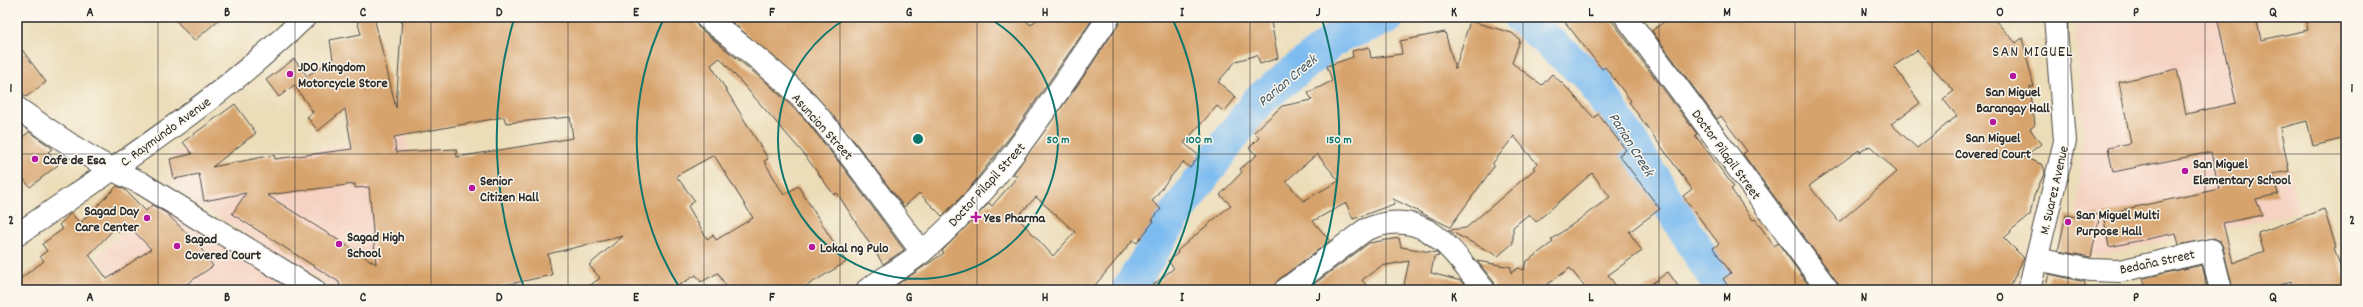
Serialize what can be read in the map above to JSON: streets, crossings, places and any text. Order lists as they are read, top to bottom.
{
  "streets": {
    "street": [
      "Asuncion Street",
      "C. Raymundo Avenue",
      "Doctor Pilapil Street",
      "M. Suarez Avenue",
      "Bedaña Street"
    ]
  },
  "crossings": [
    ["Asuncion Street", "Doctor Pilapil Street"],
    ["M. Suarez Avenue", "Bedaña Street"]
  ],
  "districts": ["SAN MIGUEL"],
  "water": ["Parian Creek"],
  "places": {
    "other": [
      "JDO Kingdom Motorcycle Store",
      "San Miguel Barangay Hall",
      "San Miguel Covered Court",
      "Cafe de Esa",
      "San Miguel Elementary School",
      "Senior Citizen Hall",
      "Sagad Day Care Center",
      "San Miguel Multi Purpose Hall",
      "Sagad High School",
      "Sagad Covered Court",
      "Lokal ng Pulo"
    ],
    "health": ["Yes Pharma"]
  },
  "grid": {
    "columns": [
      "A",
      "B",
      "C",
      "D",
      "E",
      "F",
      "G",
      "H",
      "I",
      "J",
      "K",
      "L",
      "M",
      "N",
      "O",
      "P",
      "Q"
    ],
    "rows": ["1", "2"]
  },
  "rings": ["50 m", "100 m", "150 m"]
}
